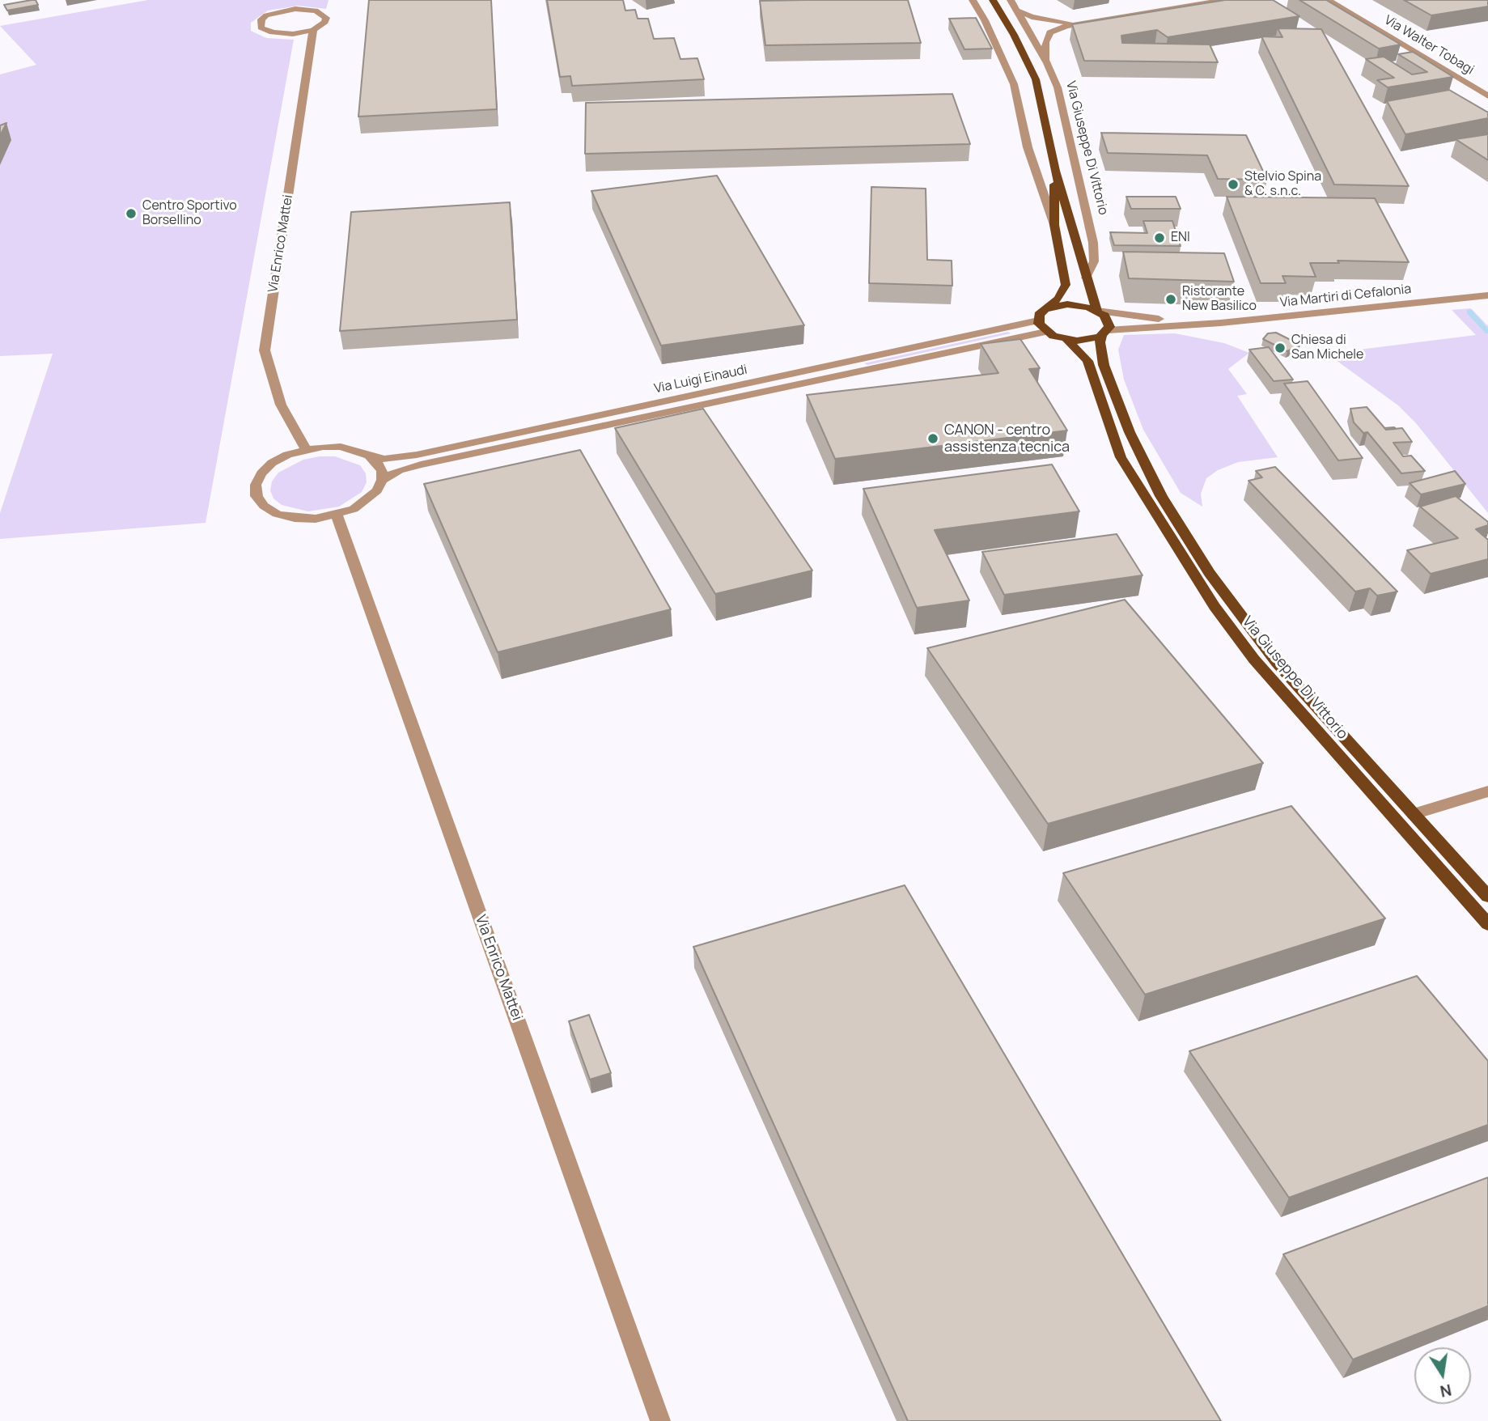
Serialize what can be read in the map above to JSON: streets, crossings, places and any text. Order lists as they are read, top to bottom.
{
  "streets": {
    "main road": ["Via Giuseppe Di Vittorio"],
    "street": [
      "Via Walter Tobagi",
      "Via Enrico Mattei",
      "Via Martiri di Cefalonia",
      "Via Luigi Einaudi"
    ]
  },
  "crossings": [
    ["Via Giuseppe Di Vittorio", "Via Martiri di Cefalonia"],
    ["Via Giuseppe Di Vittorio", "Via Luigi Einaudi"],
    ["Via Enrico Mattei", "Via Luigi Einaudi"]
  ],
  "places": [
    "Stelvio Spina & C. s.n.c.",
    "Centro Sportivo Borsellino",
    "ENI",
    "Ristorante New Basilico",
    "Chiesa di San Michele",
    "CANON - centro assistenza tecnica"
  ],
  "north": "bottom"
}
